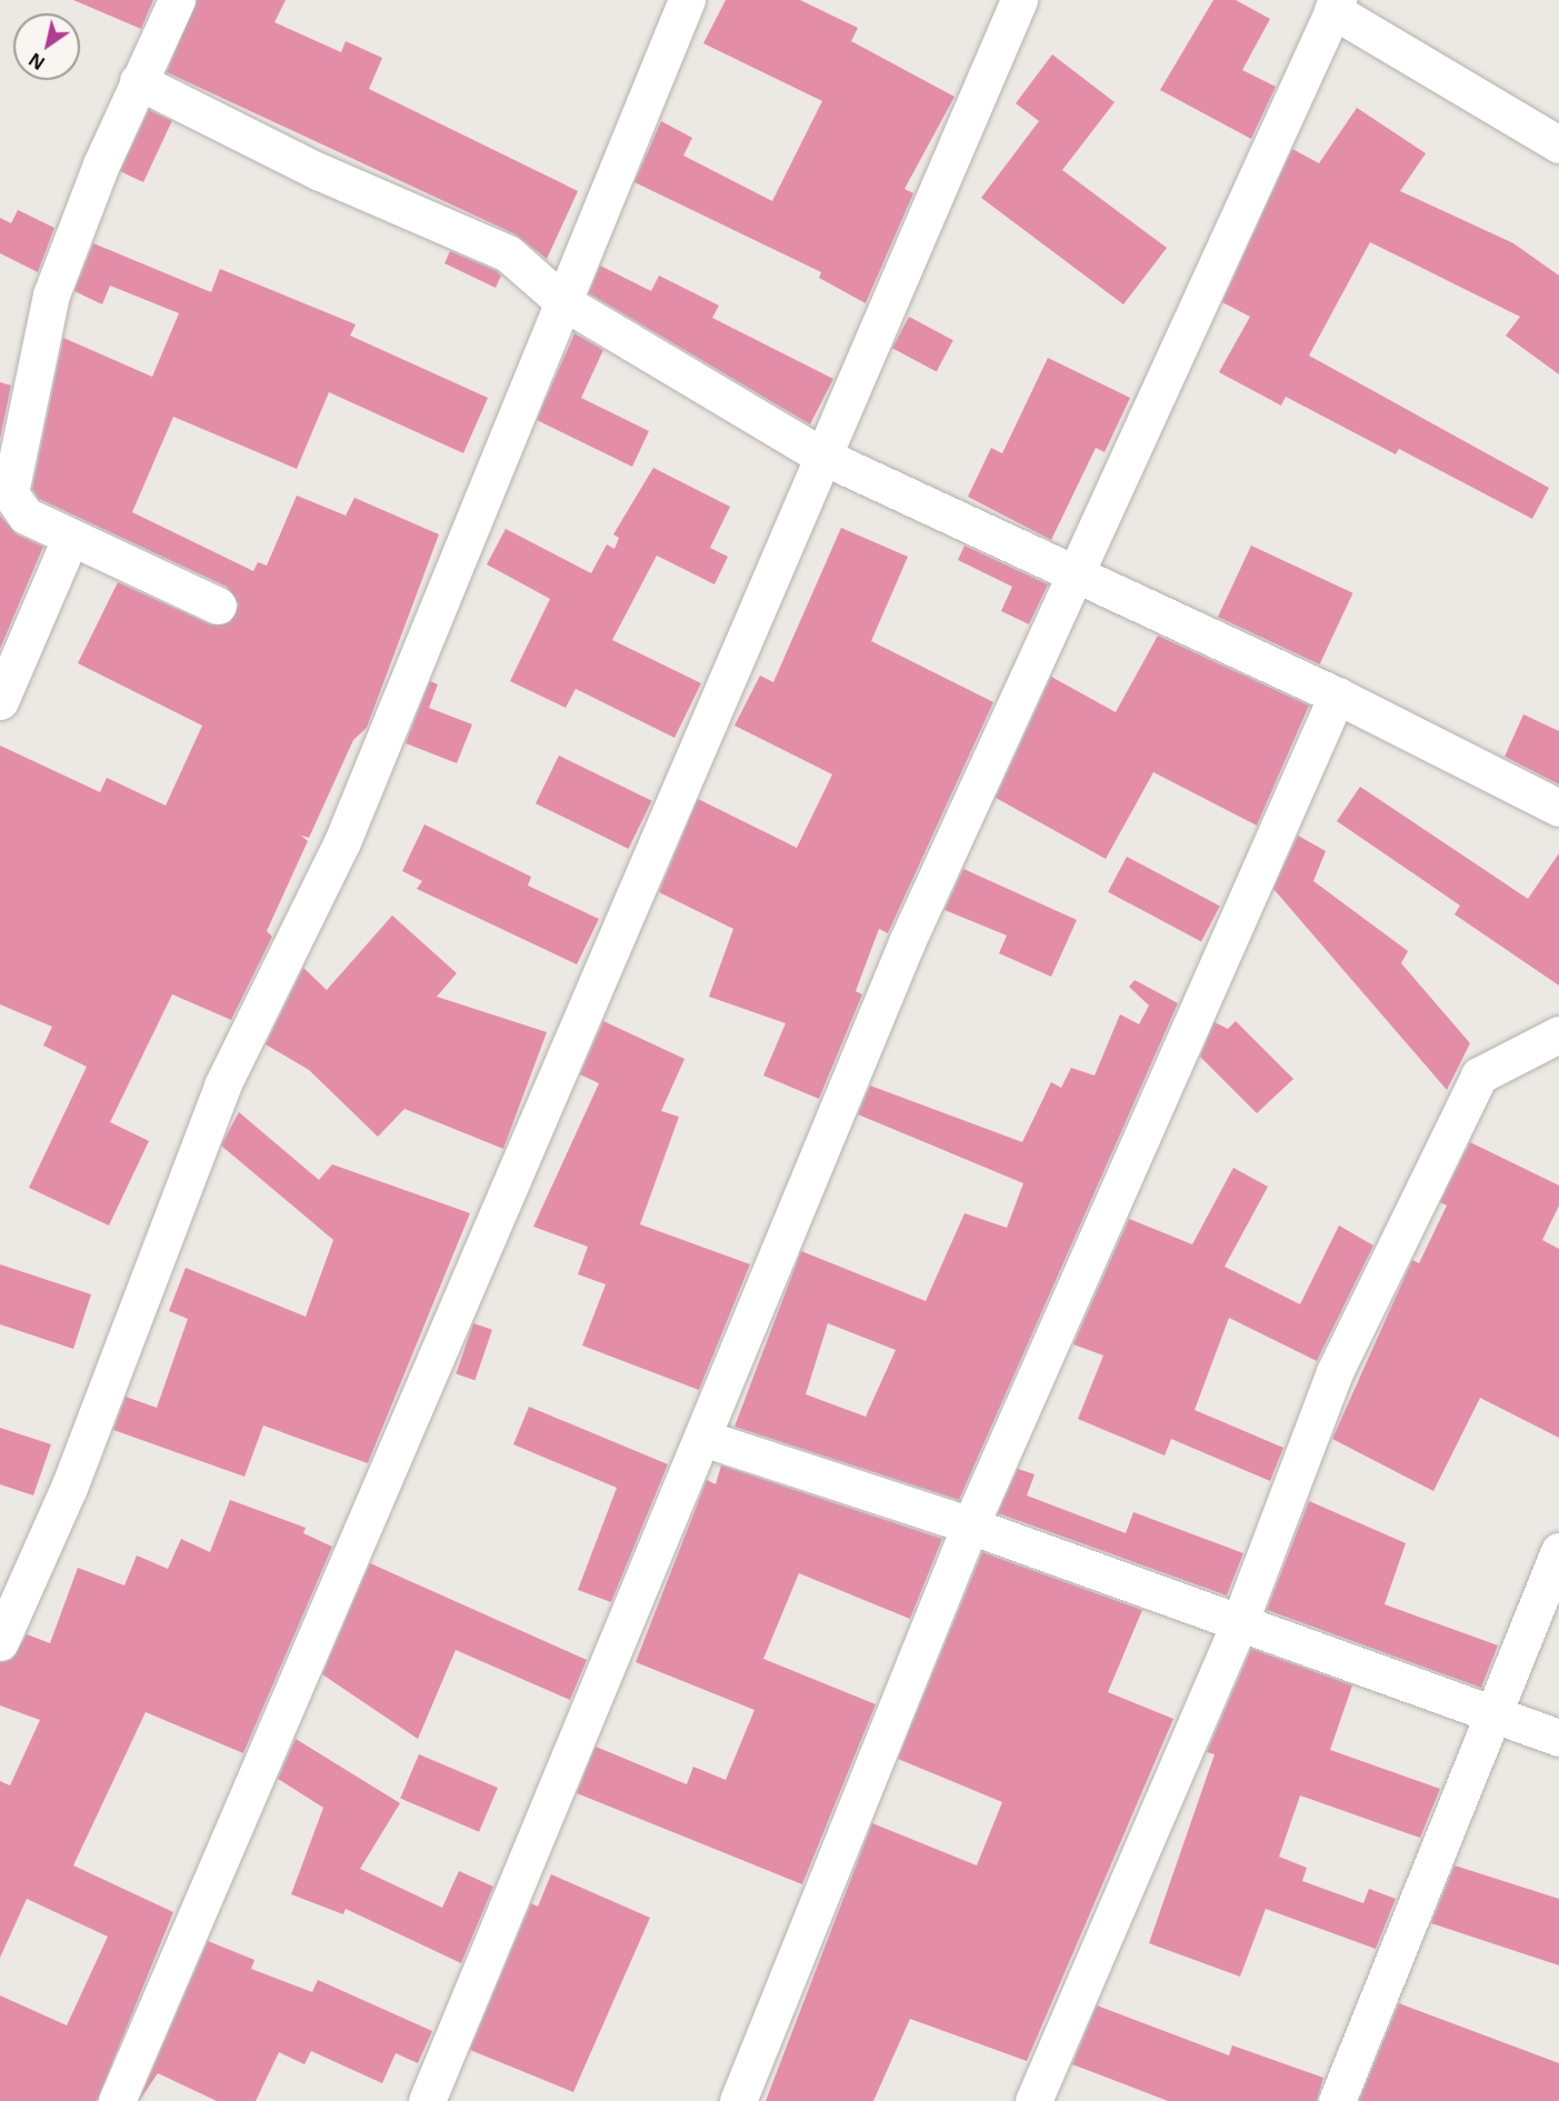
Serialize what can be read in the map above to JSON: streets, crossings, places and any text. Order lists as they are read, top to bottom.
{
  "north": "bottom left"
}
